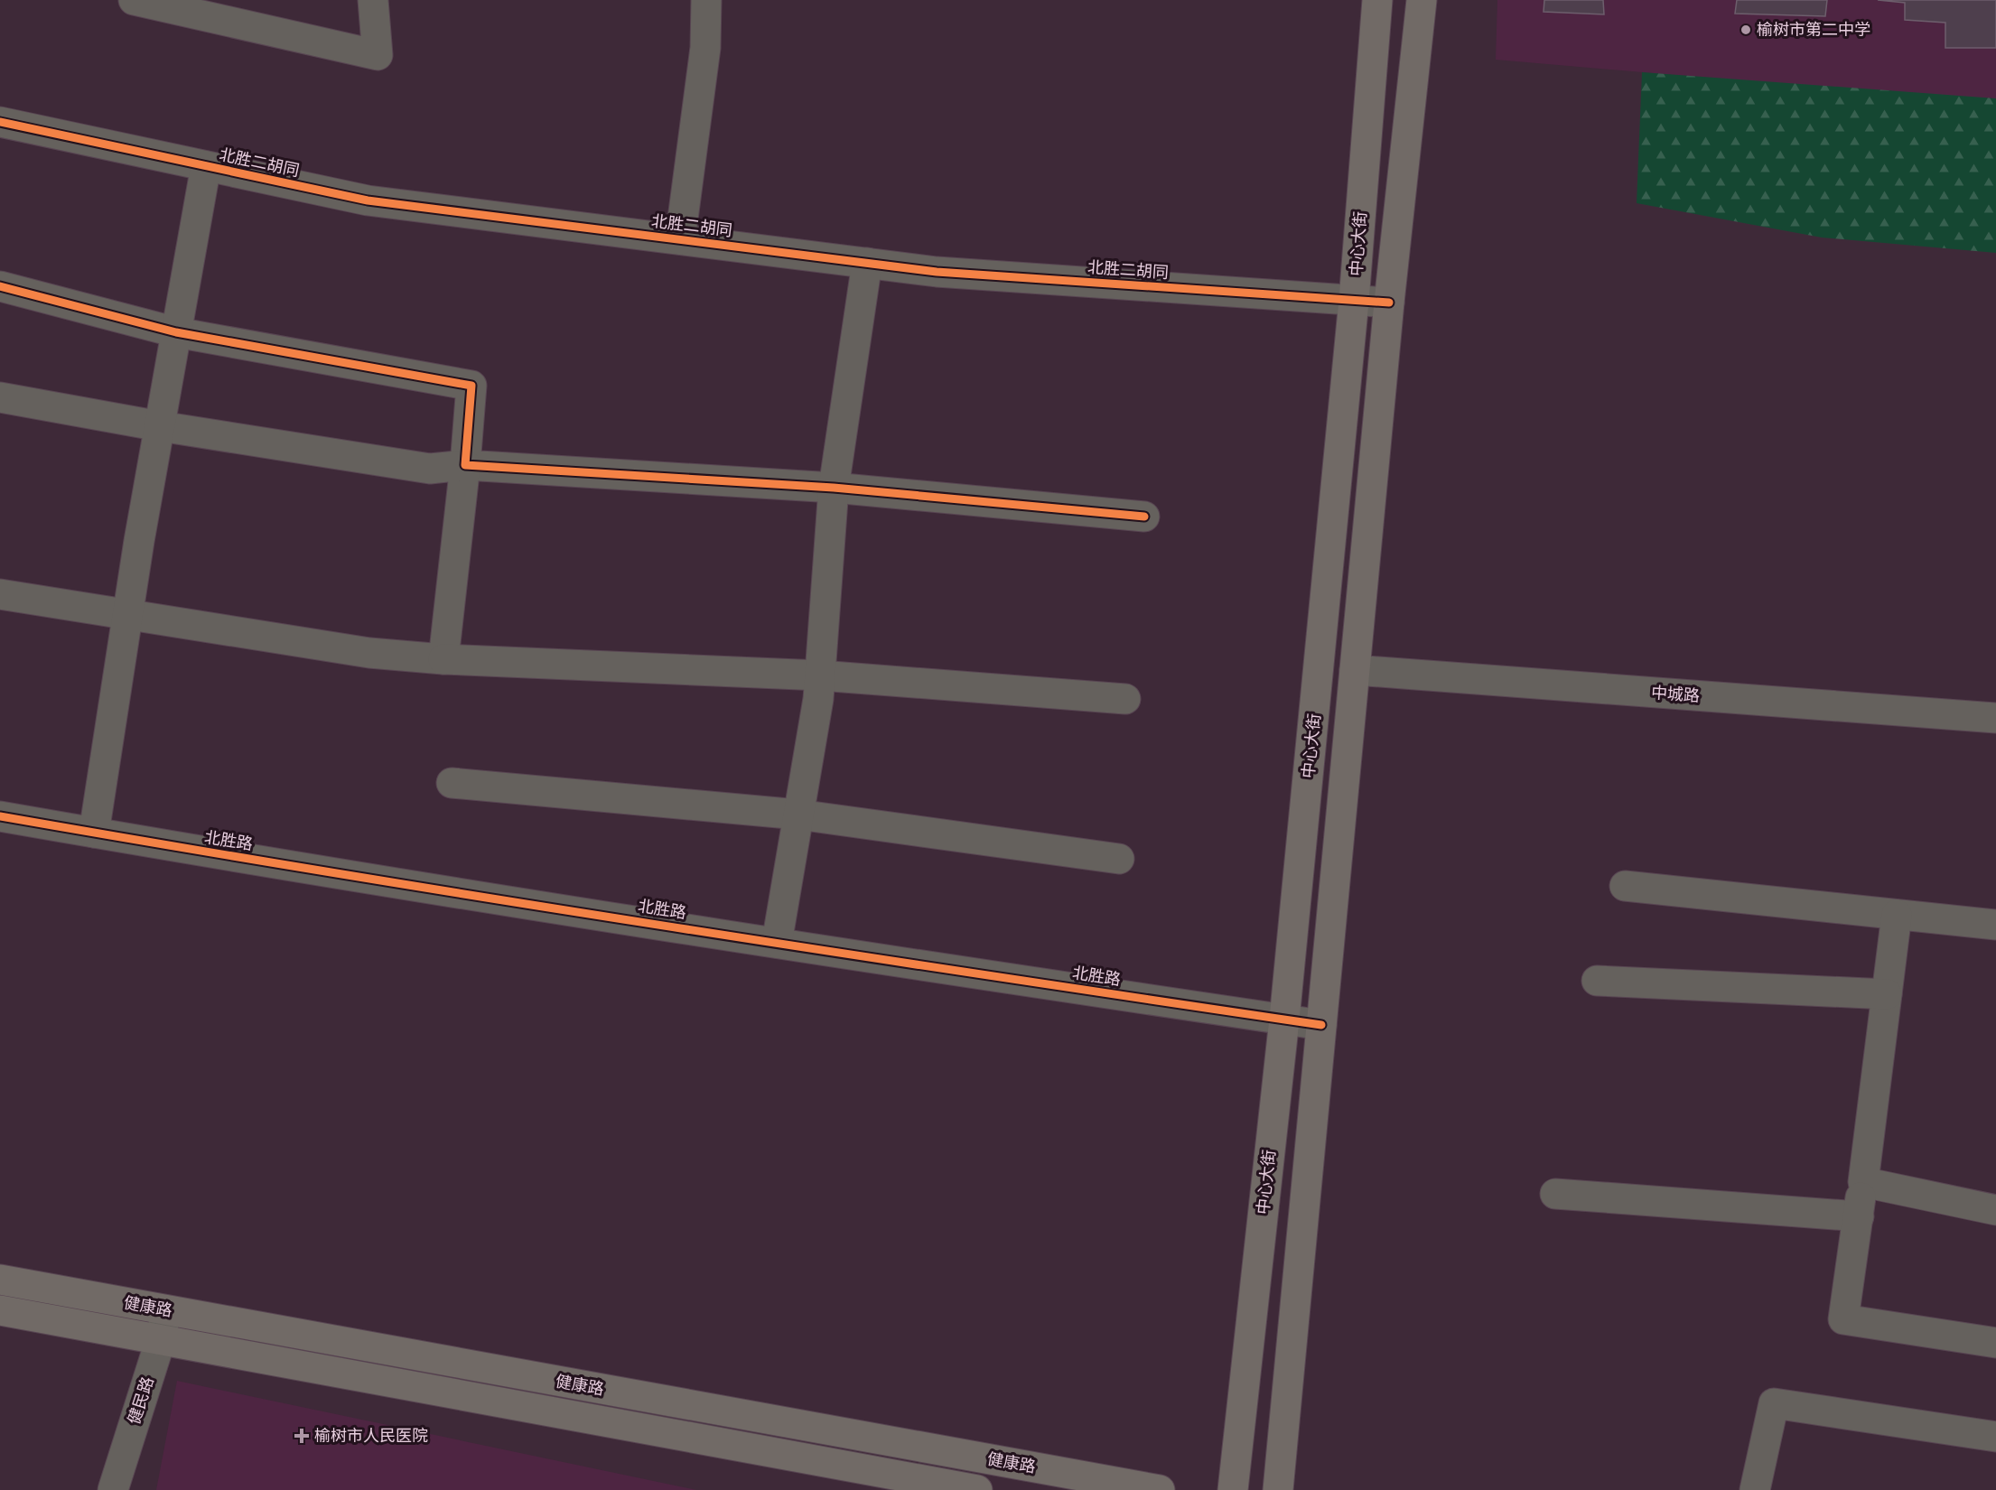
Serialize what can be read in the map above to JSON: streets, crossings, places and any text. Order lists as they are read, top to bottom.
{
  "streets": {
    "main road": ["中心大街", "健康路"],
    "street": [
      "北胜二胡同",
      "中城路",
      "北胜路",
      "健民路"
    ]
  },
  "crossings": [
    ["北胜二胡同", "中心大街"],
    ["中心大街", "北胜路"],
    ["健康路", "健民路"]
  ],
  "places": {
    "other": ["榆树市第二中学"],
    "health": ["榆树市人民医院"]
  }
}
